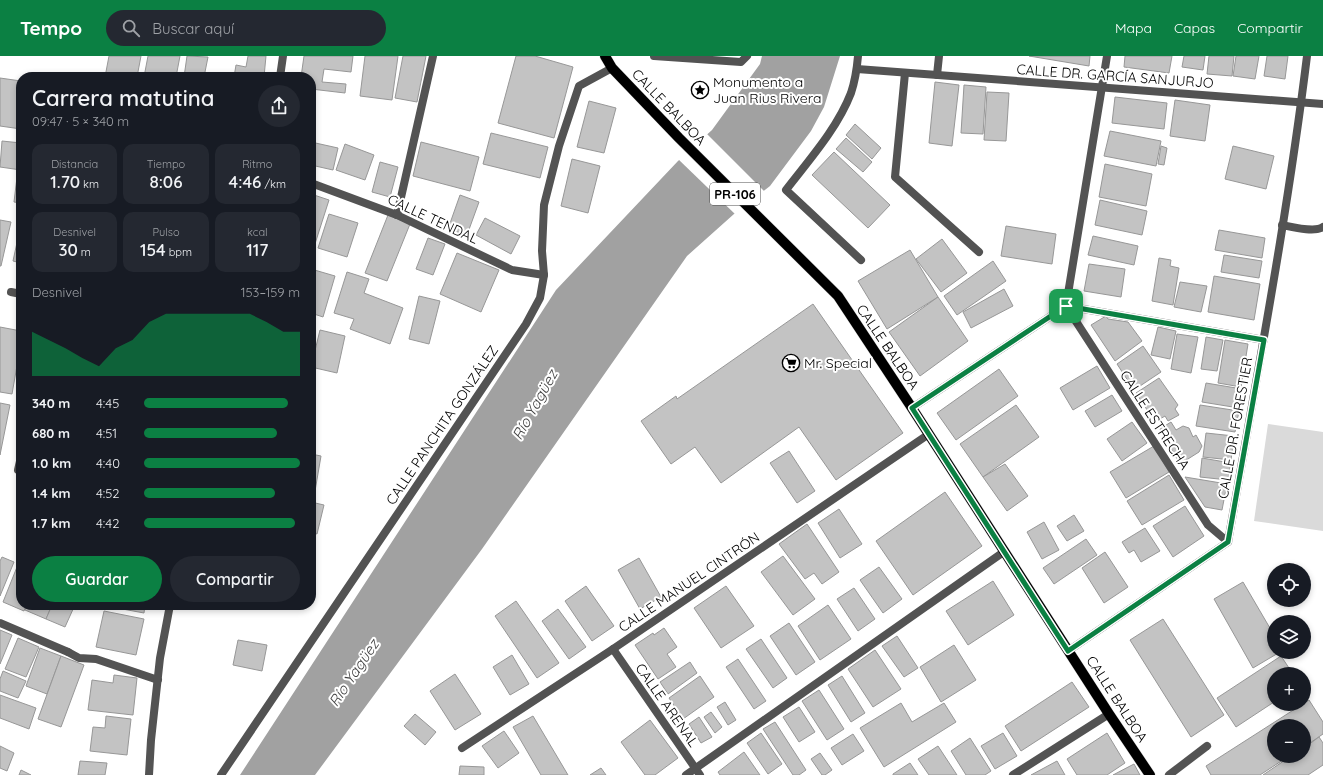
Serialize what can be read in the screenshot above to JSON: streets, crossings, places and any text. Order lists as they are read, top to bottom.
{
  "streets": {
    "main road": ["CALLE BALBOA", "PR-106"],
    "street": [
      "CALLE DR. GARCÍA SANJURJO",
      "CALLE TENDAL",
      "CALLE ESTRECHA",
      "CALLE PANCHITA GONZÁLEZ",
      "CALLE DR. FORESTIER",
      "CALLE MANUEL CINTRÓN",
      "CALLE ARENAL"
    ]
  },
  "crossings": [
    ["CALLE DR. GARCÍA SANJURJO", "CALLE DR. FORESTIER"],
    ["CALLE BALBOA", "CALLE PANCHITA GONZÁLEZ"],
    ["CALLE BALBOA", "CALLE MANUEL CINTRÓN"],
    ["CALLE TENDAL", "CALLE PANCHITA GONZÁLEZ"],
    ["CALLE ESTRECHA", "CALLE DR. FORESTIER"],
    ["CALLE MANUEL CINTRÓN", "CALLE ARENAL"]
  ],
  "water": ["Río Yagüez"],
  "places": {
    "place": ["Monumento a Juan Rius Rivera"],
    "supermarket": ["Mr. Special"]
  },
  "page": {
    "header": "Tempo",
    "search": "Buscar aquí",
    "nav": ["Mapa", "Capas", "Compartir"],
    "heading": ["Carrera matutina", "09:47 · 5 × 340 m"],
    "stats": [
      ["Distancia", "1.70 km"],
      ["Tiempo", "8:06"],
      ["Ritmo", "4:46 /km"],
      ["Desnivel", "30 m"],
      ["Pulso", "154 bpm"],
      ["kcal", "117"]
    ],
    "chart": ["Desnivel", "153–159 m"],
    "list": [
      {
        "name": "340 m",
        "note": "4:45"
      },
      {
        "name": "680 m",
        "note": "4:51"
      },
      {
        "name": "1.0 km",
        "note": "4:40"
      },
      {
        "name": "1.4 km",
        "note": "4:52"
      },
      {
        "name": "1.7 km",
        "note": "4:42"
      }
    ],
    "buttons": ["Guardar", "Compartir"],
    "map_buttons": ["+", "−"]
  }
}
